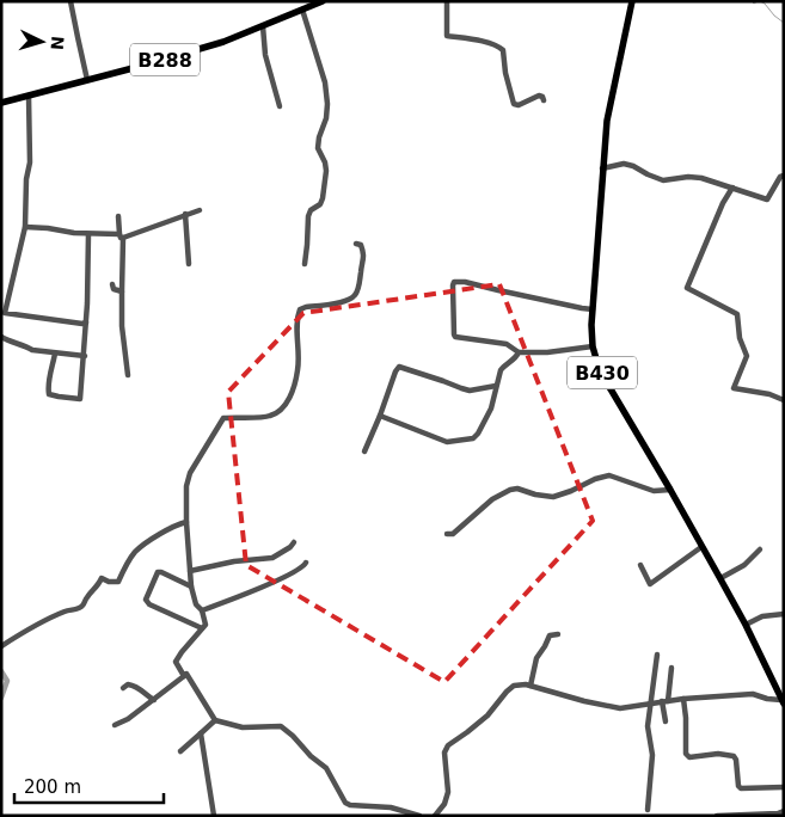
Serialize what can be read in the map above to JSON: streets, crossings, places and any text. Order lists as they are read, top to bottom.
{
  "streets": {
    "main road": ["B288", "B430"]
  },
  "scale_bar": "200 m",
  "north": "right"
}
